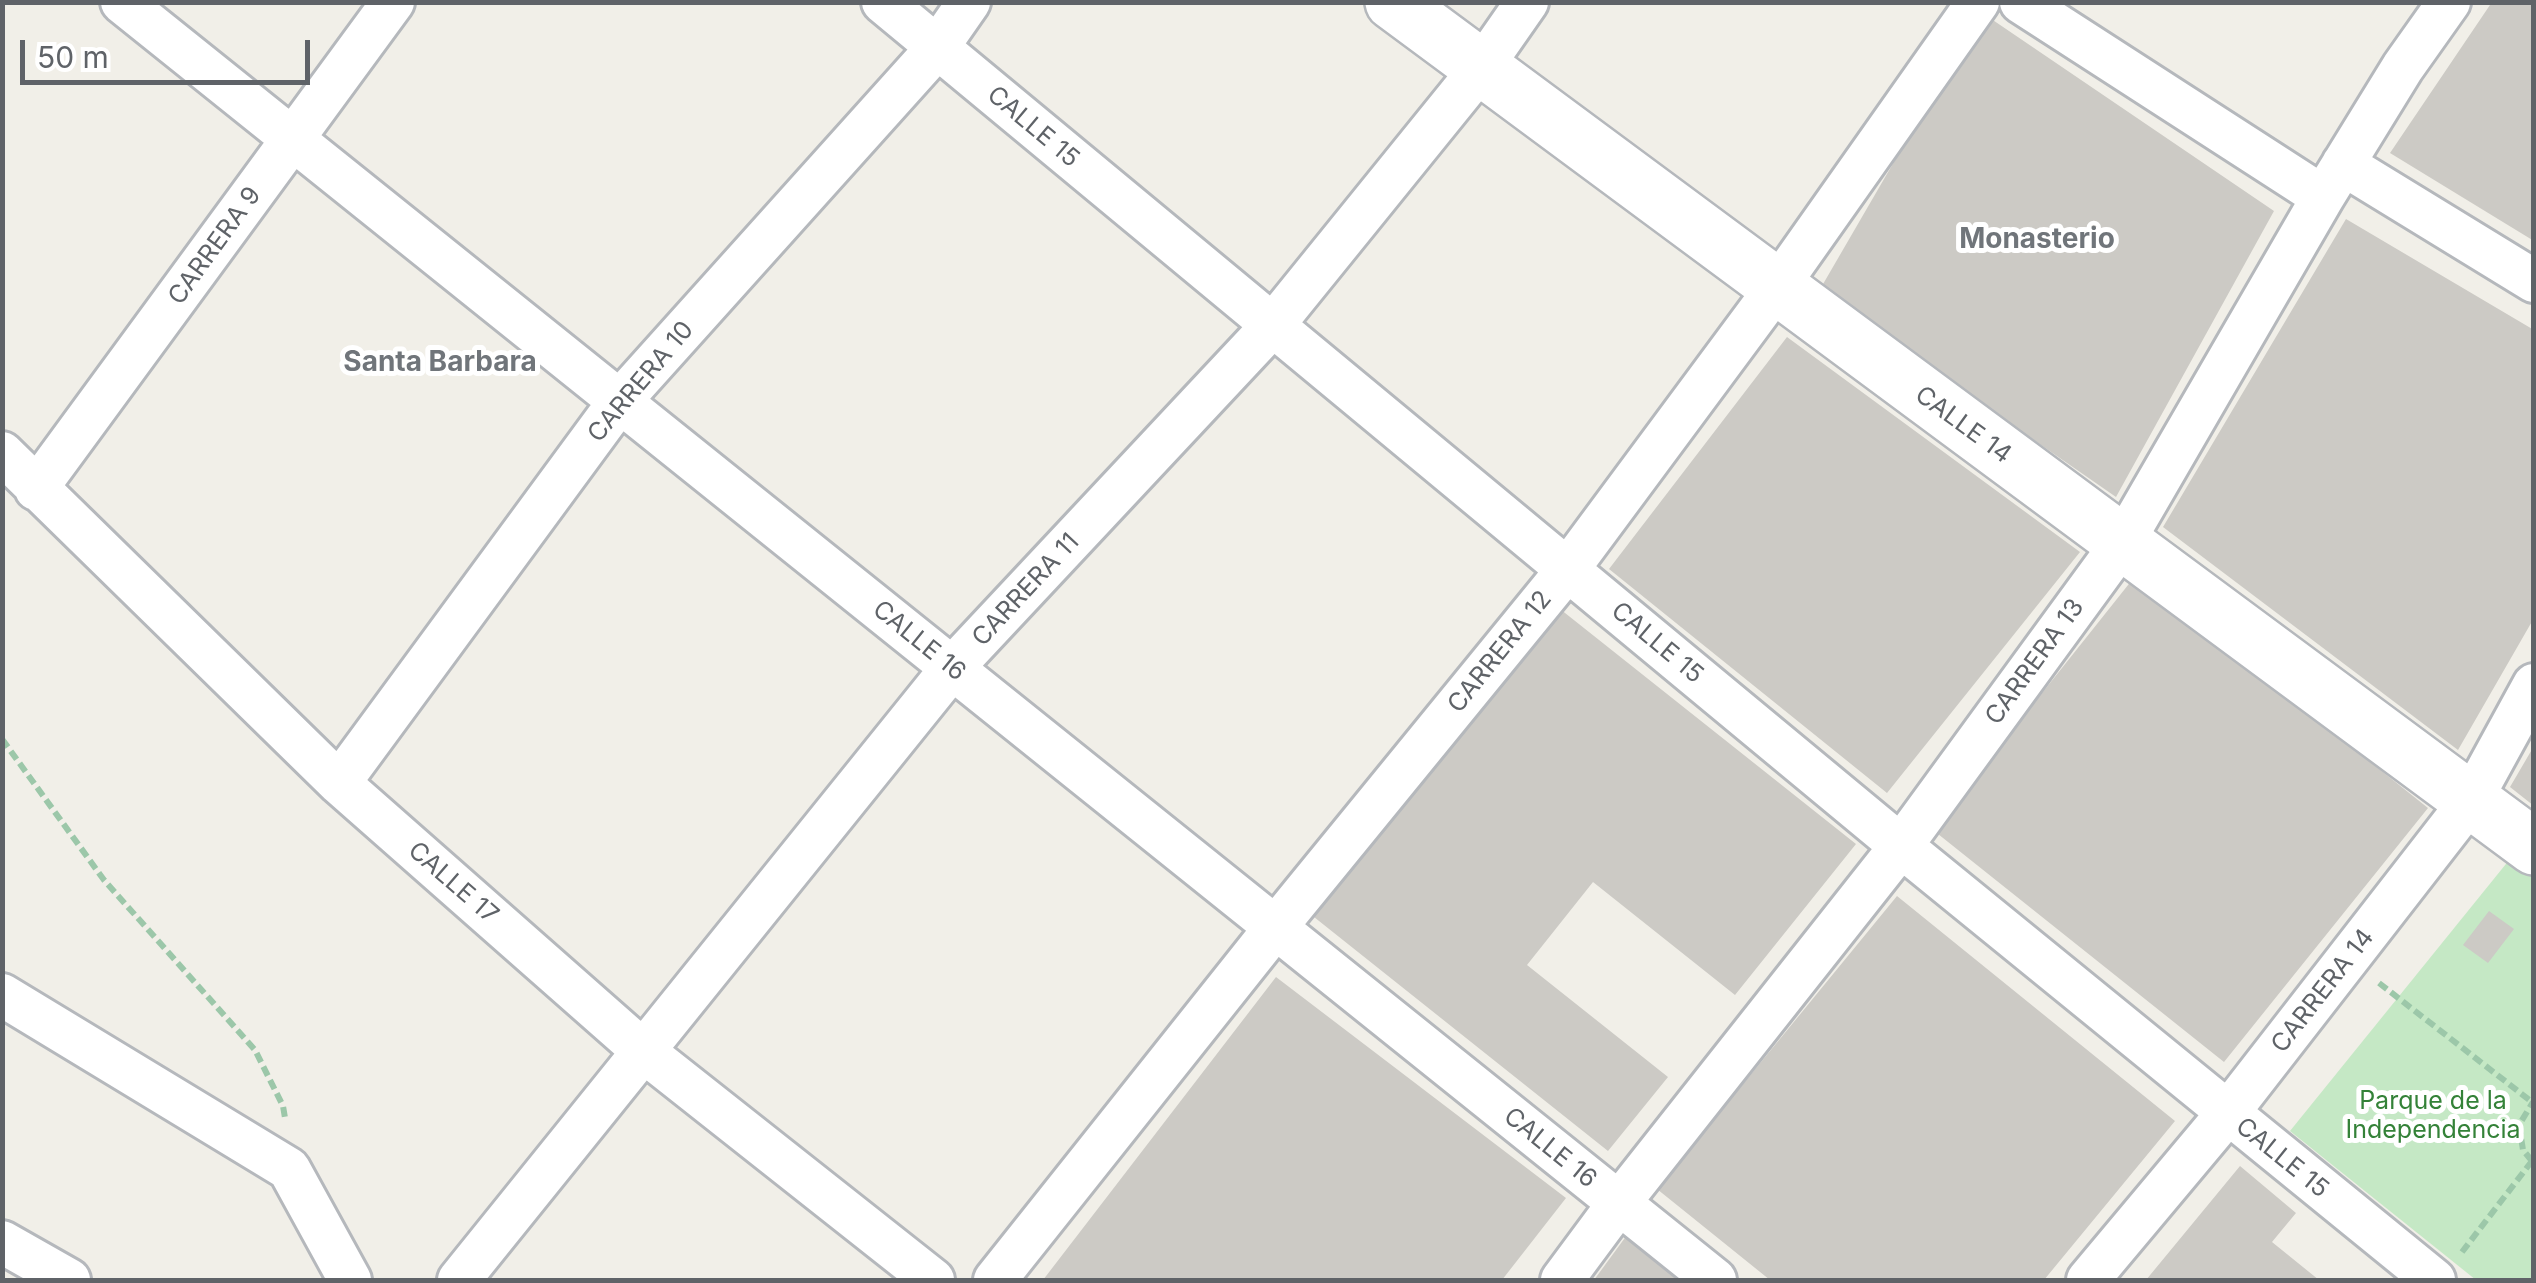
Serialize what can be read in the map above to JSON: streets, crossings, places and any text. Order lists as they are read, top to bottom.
{
  "streets": {
    "street": [
      "CALLE 15",
      "CARRERA 9",
      "CARRERA 10",
      "CALLE 14",
      "CARRERA 11",
      "CALLE 16",
      "CARRERA 12",
      "CARRERA 13",
      "CALLE 17",
      "CARRERA 14"
    ]
  },
  "crossings": [
    ["CALLE 15", "CARRERA 10"],
    ["CALLE 15", "CARRERA 11"],
    ["CALLE 15", "CARRERA 12"],
    ["CALLE 15", "CARRERA 13"],
    ["CALLE 15", "CARRERA 14"],
    ["CARRERA 9", "CALLE 16"],
    ["CARRERA 9", "CALLE 17"],
    ["CARRERA 10", "CALLE 16"],
    ["CARRERA 10", "CALLE 17"],
    ["CALLE 14", "CARRERA 11"],
    ["CALLE 14", "CARRERA 12"],
    ["CALLE 14", "CARRERA 13"],
    ["CALLE 14", "CARRERA 14"],
    ["CARRERA 11", "CALLE 16"],
    ["CARRERA 11", "CALLE 17"],
    ["CALLE 16", "CARRERA 12"],
    ["CALLE 16", "CARRERA 13"]
  ],
  "districts": ["Monasterio", "Santa Barbara"],
  "parks": ["Parque de la Independencia"],
  "scale_bar": "50 m"
}
